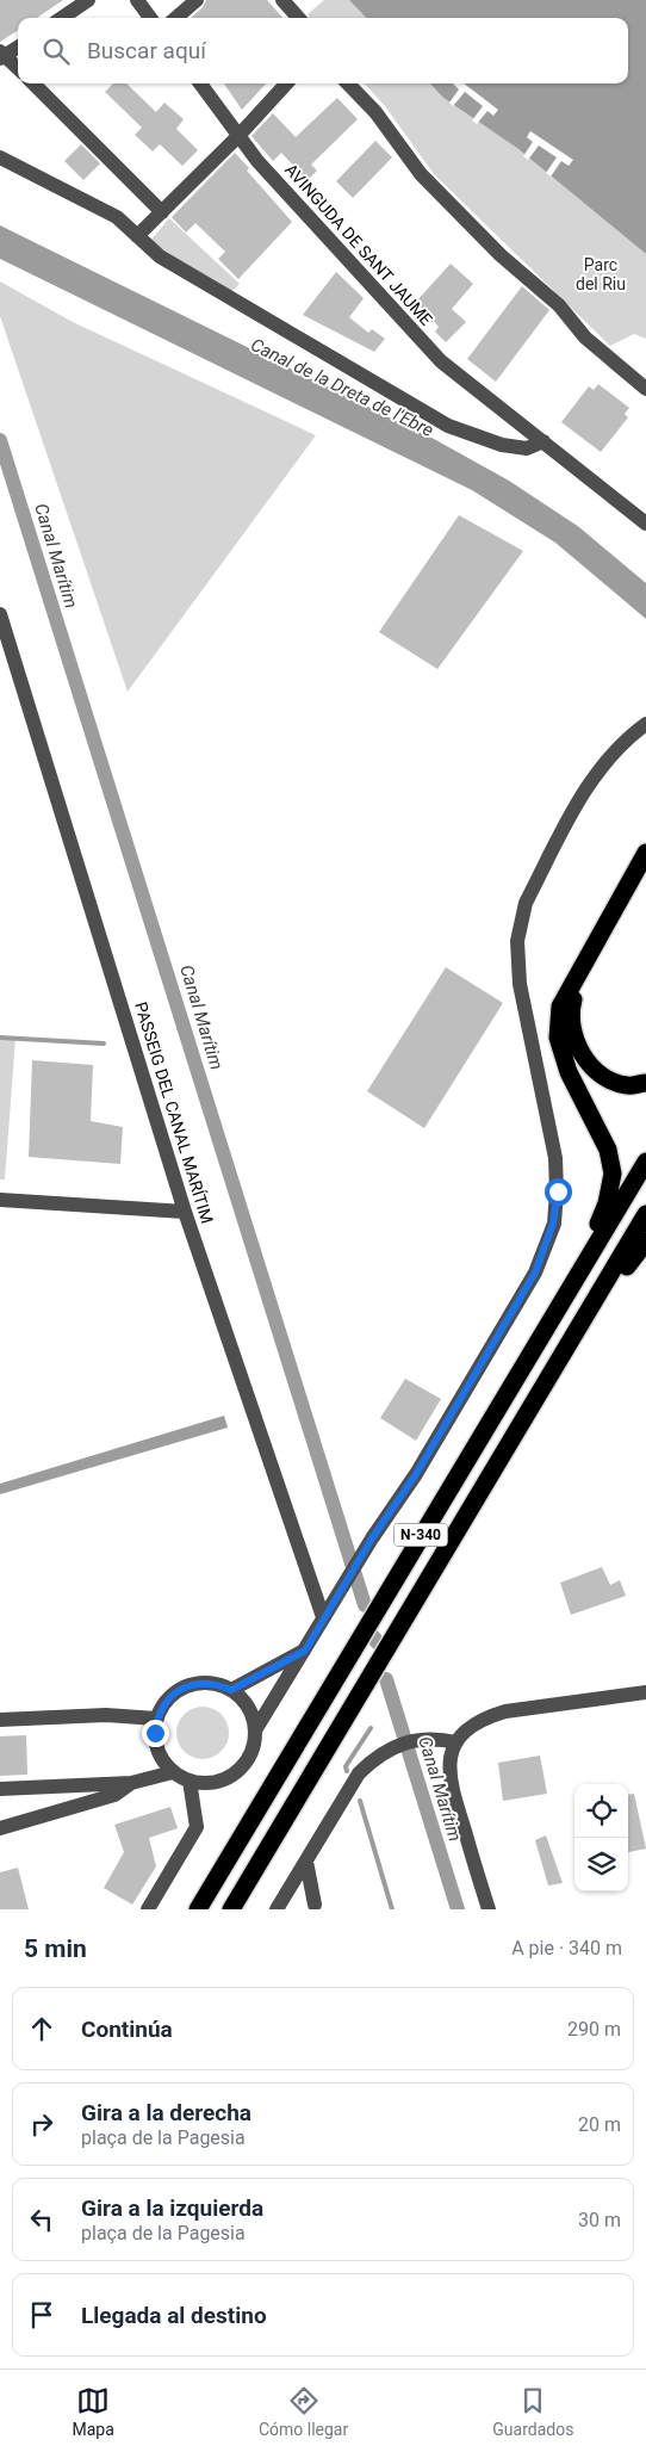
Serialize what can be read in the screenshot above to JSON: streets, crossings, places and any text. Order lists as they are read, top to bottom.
{
  "streets": {
    "highway": ["N-340"],
    "street": ["AVINGUDA DE SANT JAUME", "PASSEIG DEL CANAL MARÍTIM"]
  },
  "water": ["Canal de la Dreta de l'Ebre", "Canal Marítim"],
  "parks": ["Parc del Riu"],
  "page": {
    "search": "Buscar aquí",
    "heading": ["5 min", "A pie · 340 m"],
    "list": [
      ["Continúa", "290 m"],
      ["Gira a la derecha", "plaça de la Pagesia", "20 m"],
      ["Gira a la izquierda", "plaça de la Pagesia", "30 m"],
      "Llegada al destino"
    ],
    "nav": ["Mapa", "Cómo llegar", "Guardados"]
  }
}
